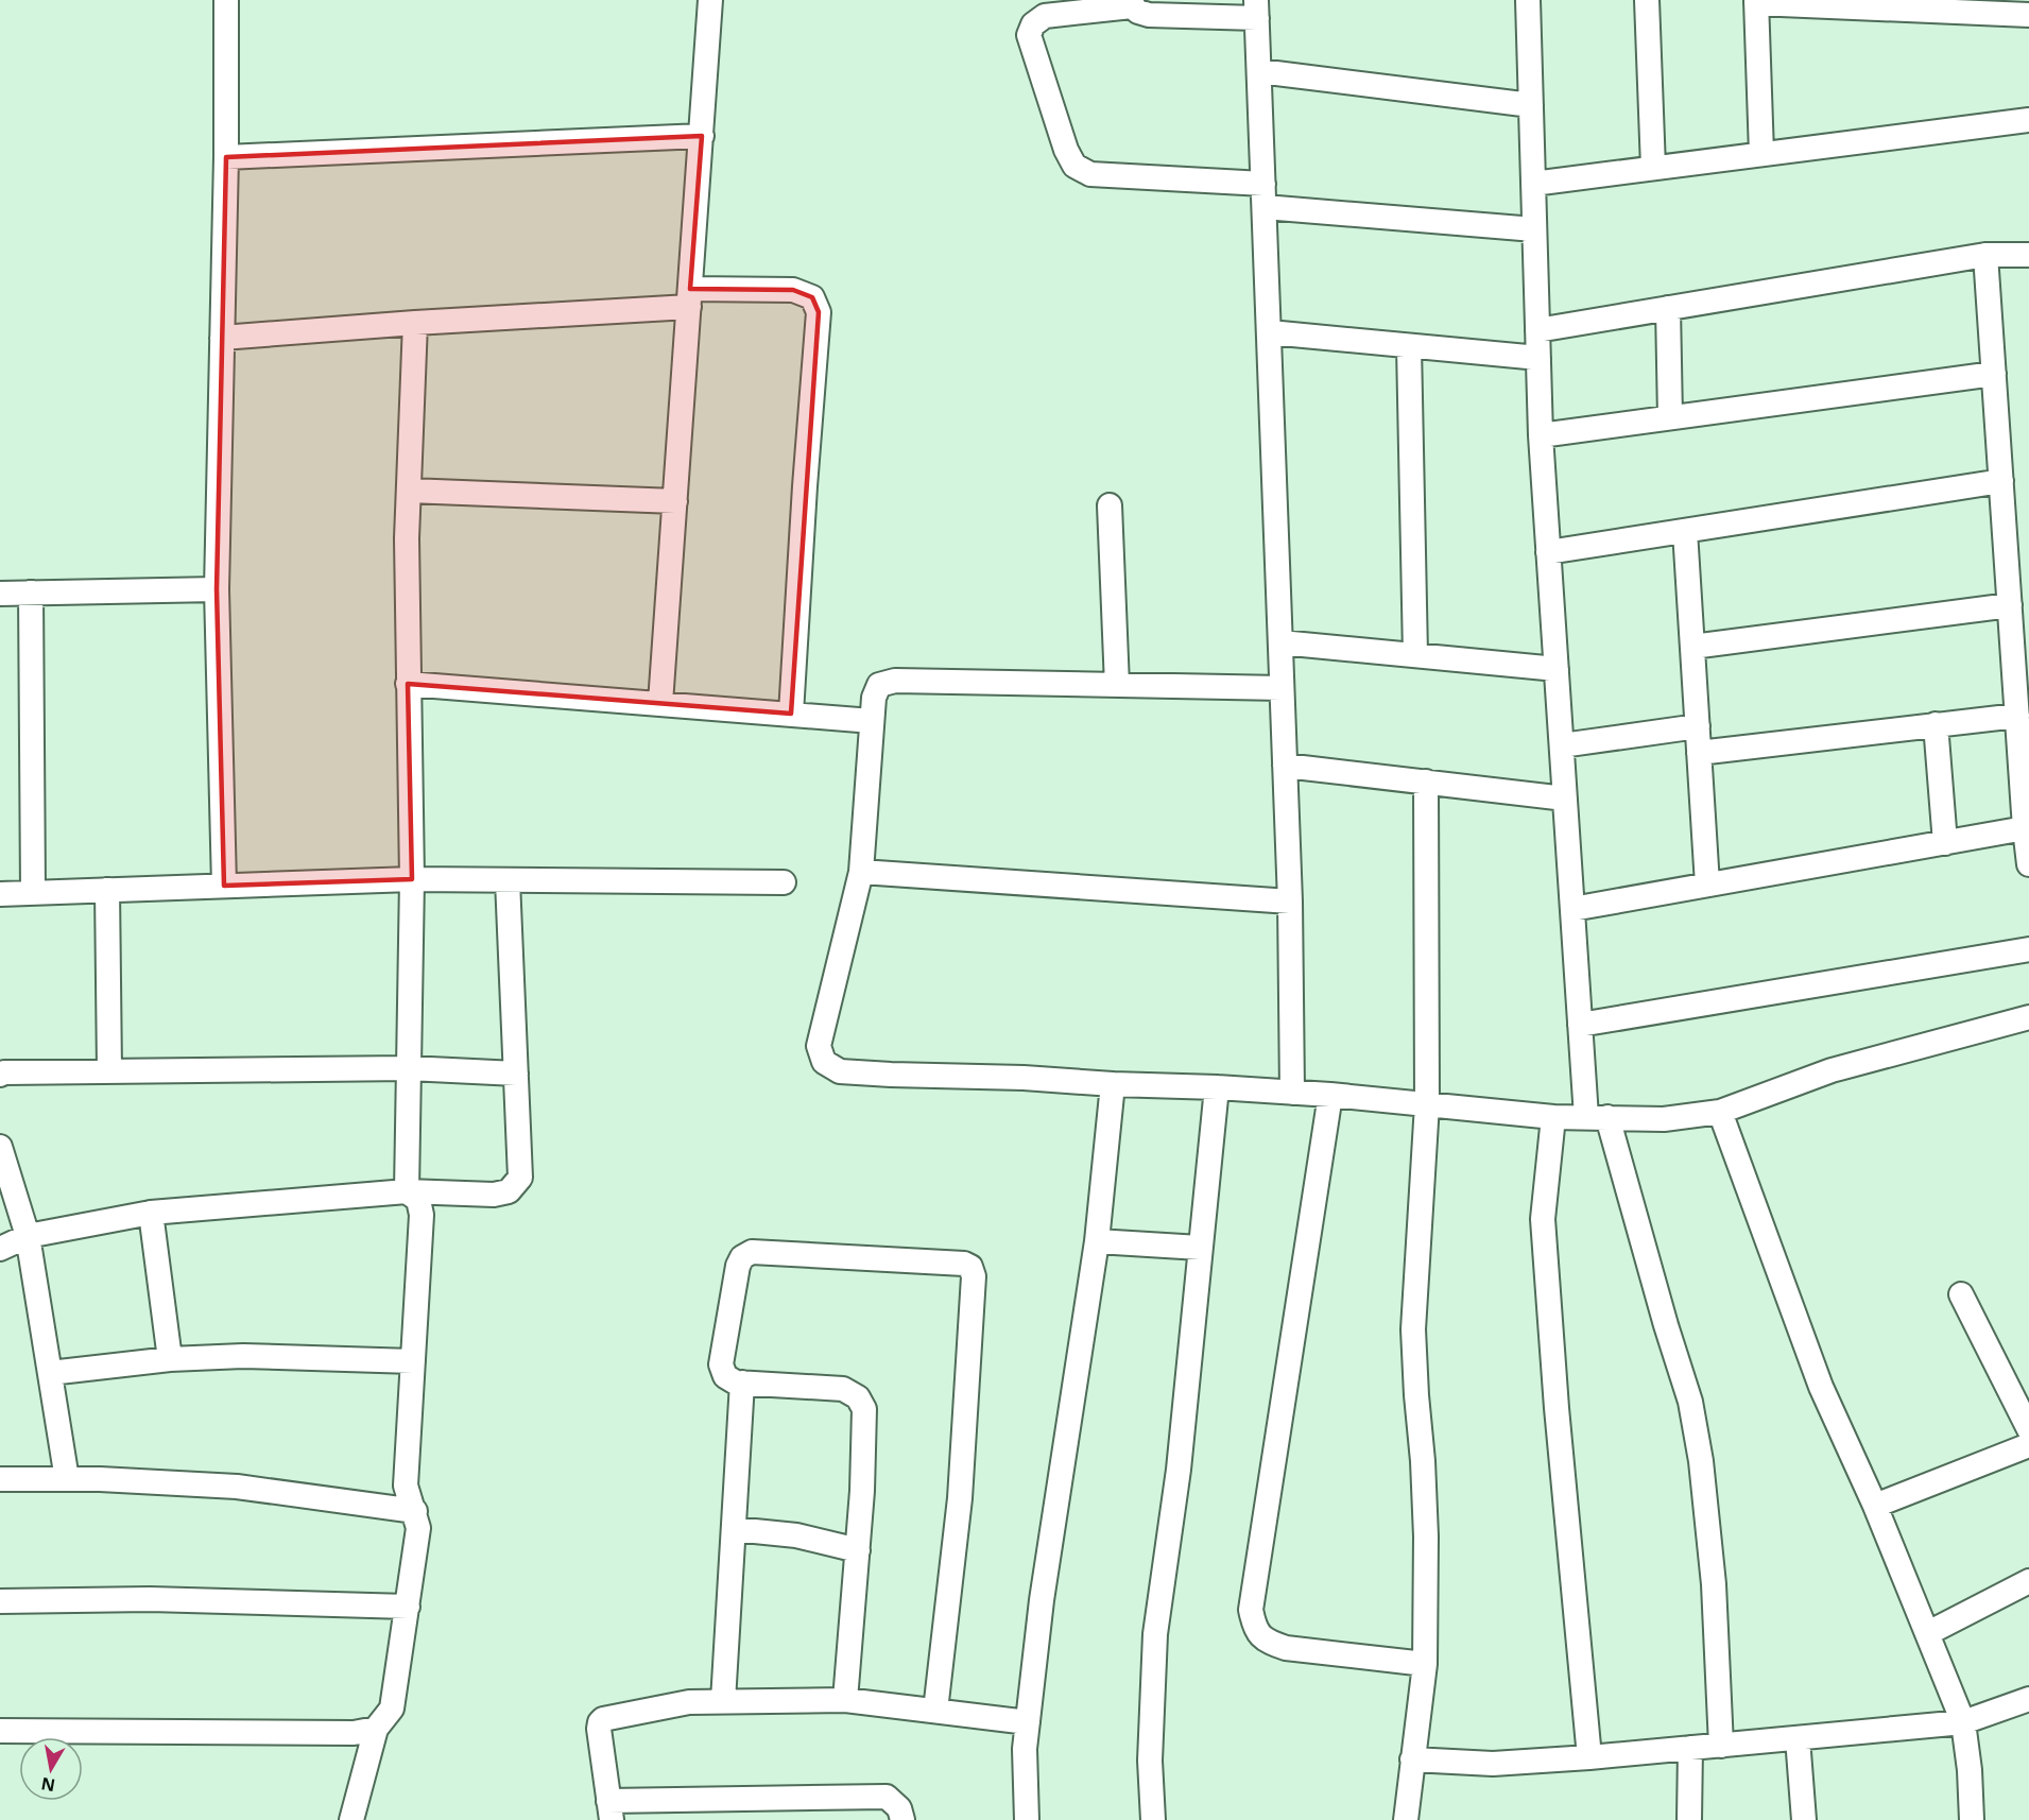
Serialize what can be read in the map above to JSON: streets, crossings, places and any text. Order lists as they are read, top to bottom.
{
  "north": "bottom"
}
